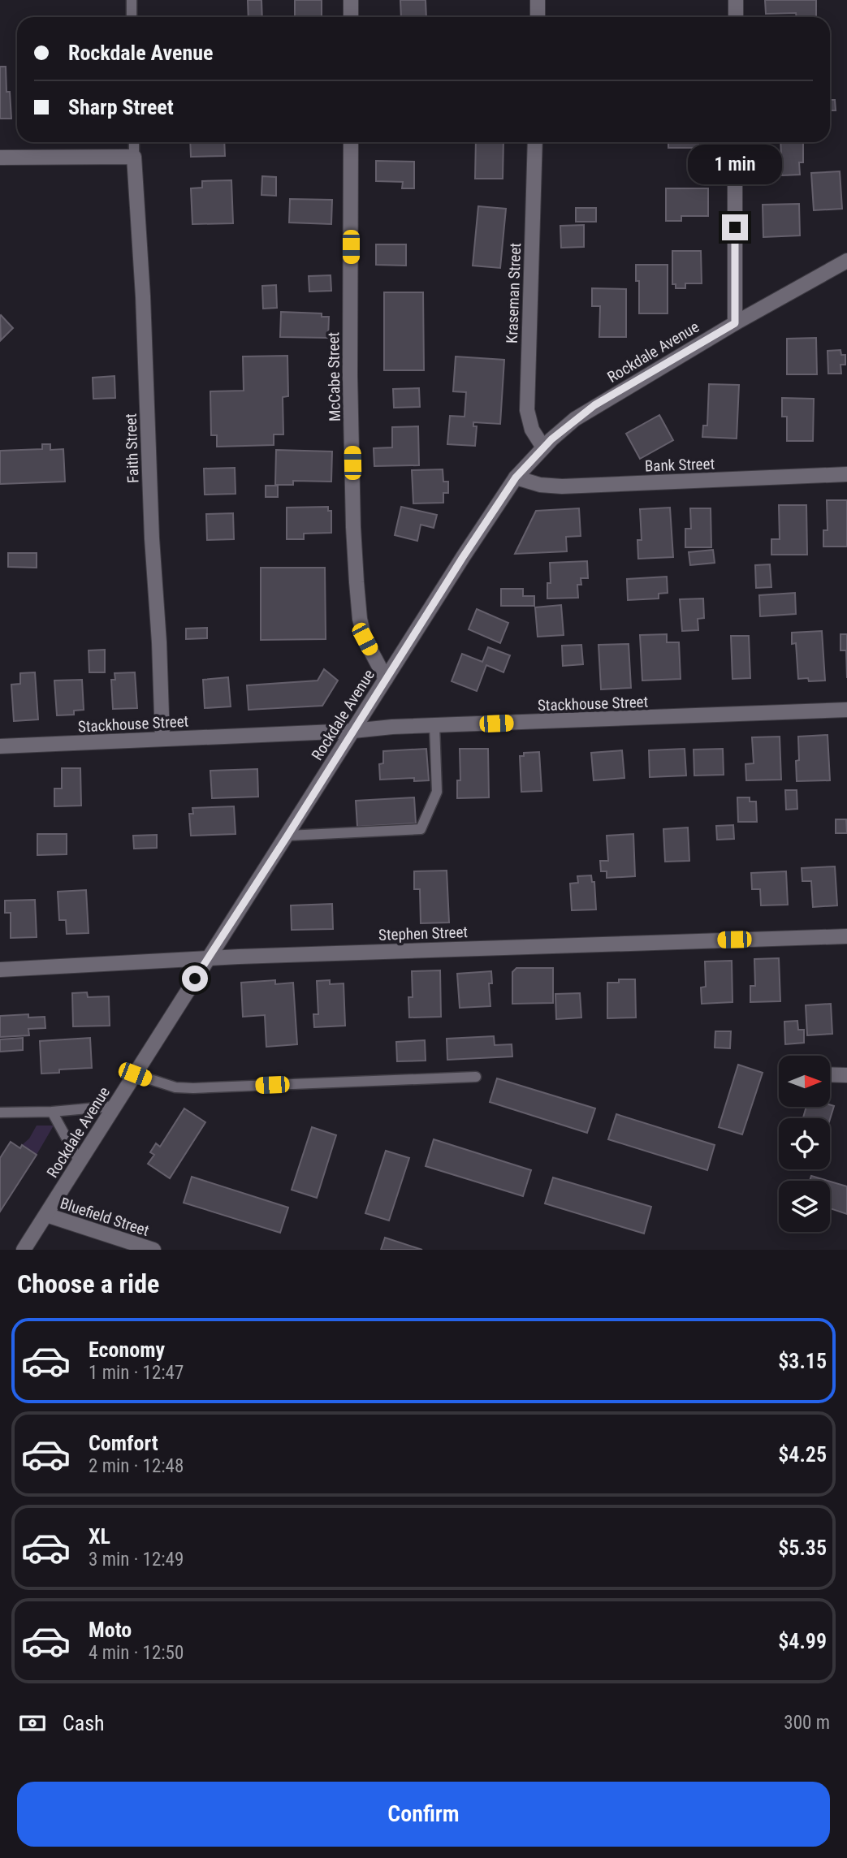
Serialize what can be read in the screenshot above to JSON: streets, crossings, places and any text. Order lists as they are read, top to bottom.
{
  "streets": {
    "street": [
      "Kraseman Street",
      "Rockdale Avenue",
      "McCabe Street",
      "Faith Street",
      "Bank Street",
      "Stackhouse Street",
      "Stephen Street",
      "Bluefield Street"
    ]
  },
  "crossings": [
    ["Kraseman Street", "Rockdale Avenue"],
    ["Rockdale Avenue", "McCabe Street"],
    ["Rockdale Avenue", "Bank Street"],
    ["Rockdale Avenue", "Stackhouse Street"],
    ["Rockdale Avenue", "Stephen Street"],
    ["Rockdale Avenue", "Bluefield Street"],
    ["Faith Street", "Stackhouse Street"]
  ],
  "north": "right",
  "page": {
    "banner": ["Rockdale Avenue", "Sharp Street"],
    "bubble": "1 min",
    "heading": "Choose a ride",
    "list": [
      {
        "name": "Economy",
        "note": "1 min · 12:47",
        "value": "$3.15"
      },
      {
        "name": "Comfort",
        "note": "2 min · 12:48",
        "value": "$4.25"
      },
      {
        "name": "XL",
        "note": "3 min · 12:49",
        "value": "$5.35"
      },
      {
        "name": "Moto",
        "note": "4 min · 12:50",
        "value": "$4.99"
      }
    ],
    "pay": ["Cash", "300 m"],
    "buttons": "Confirm"
  }
}
